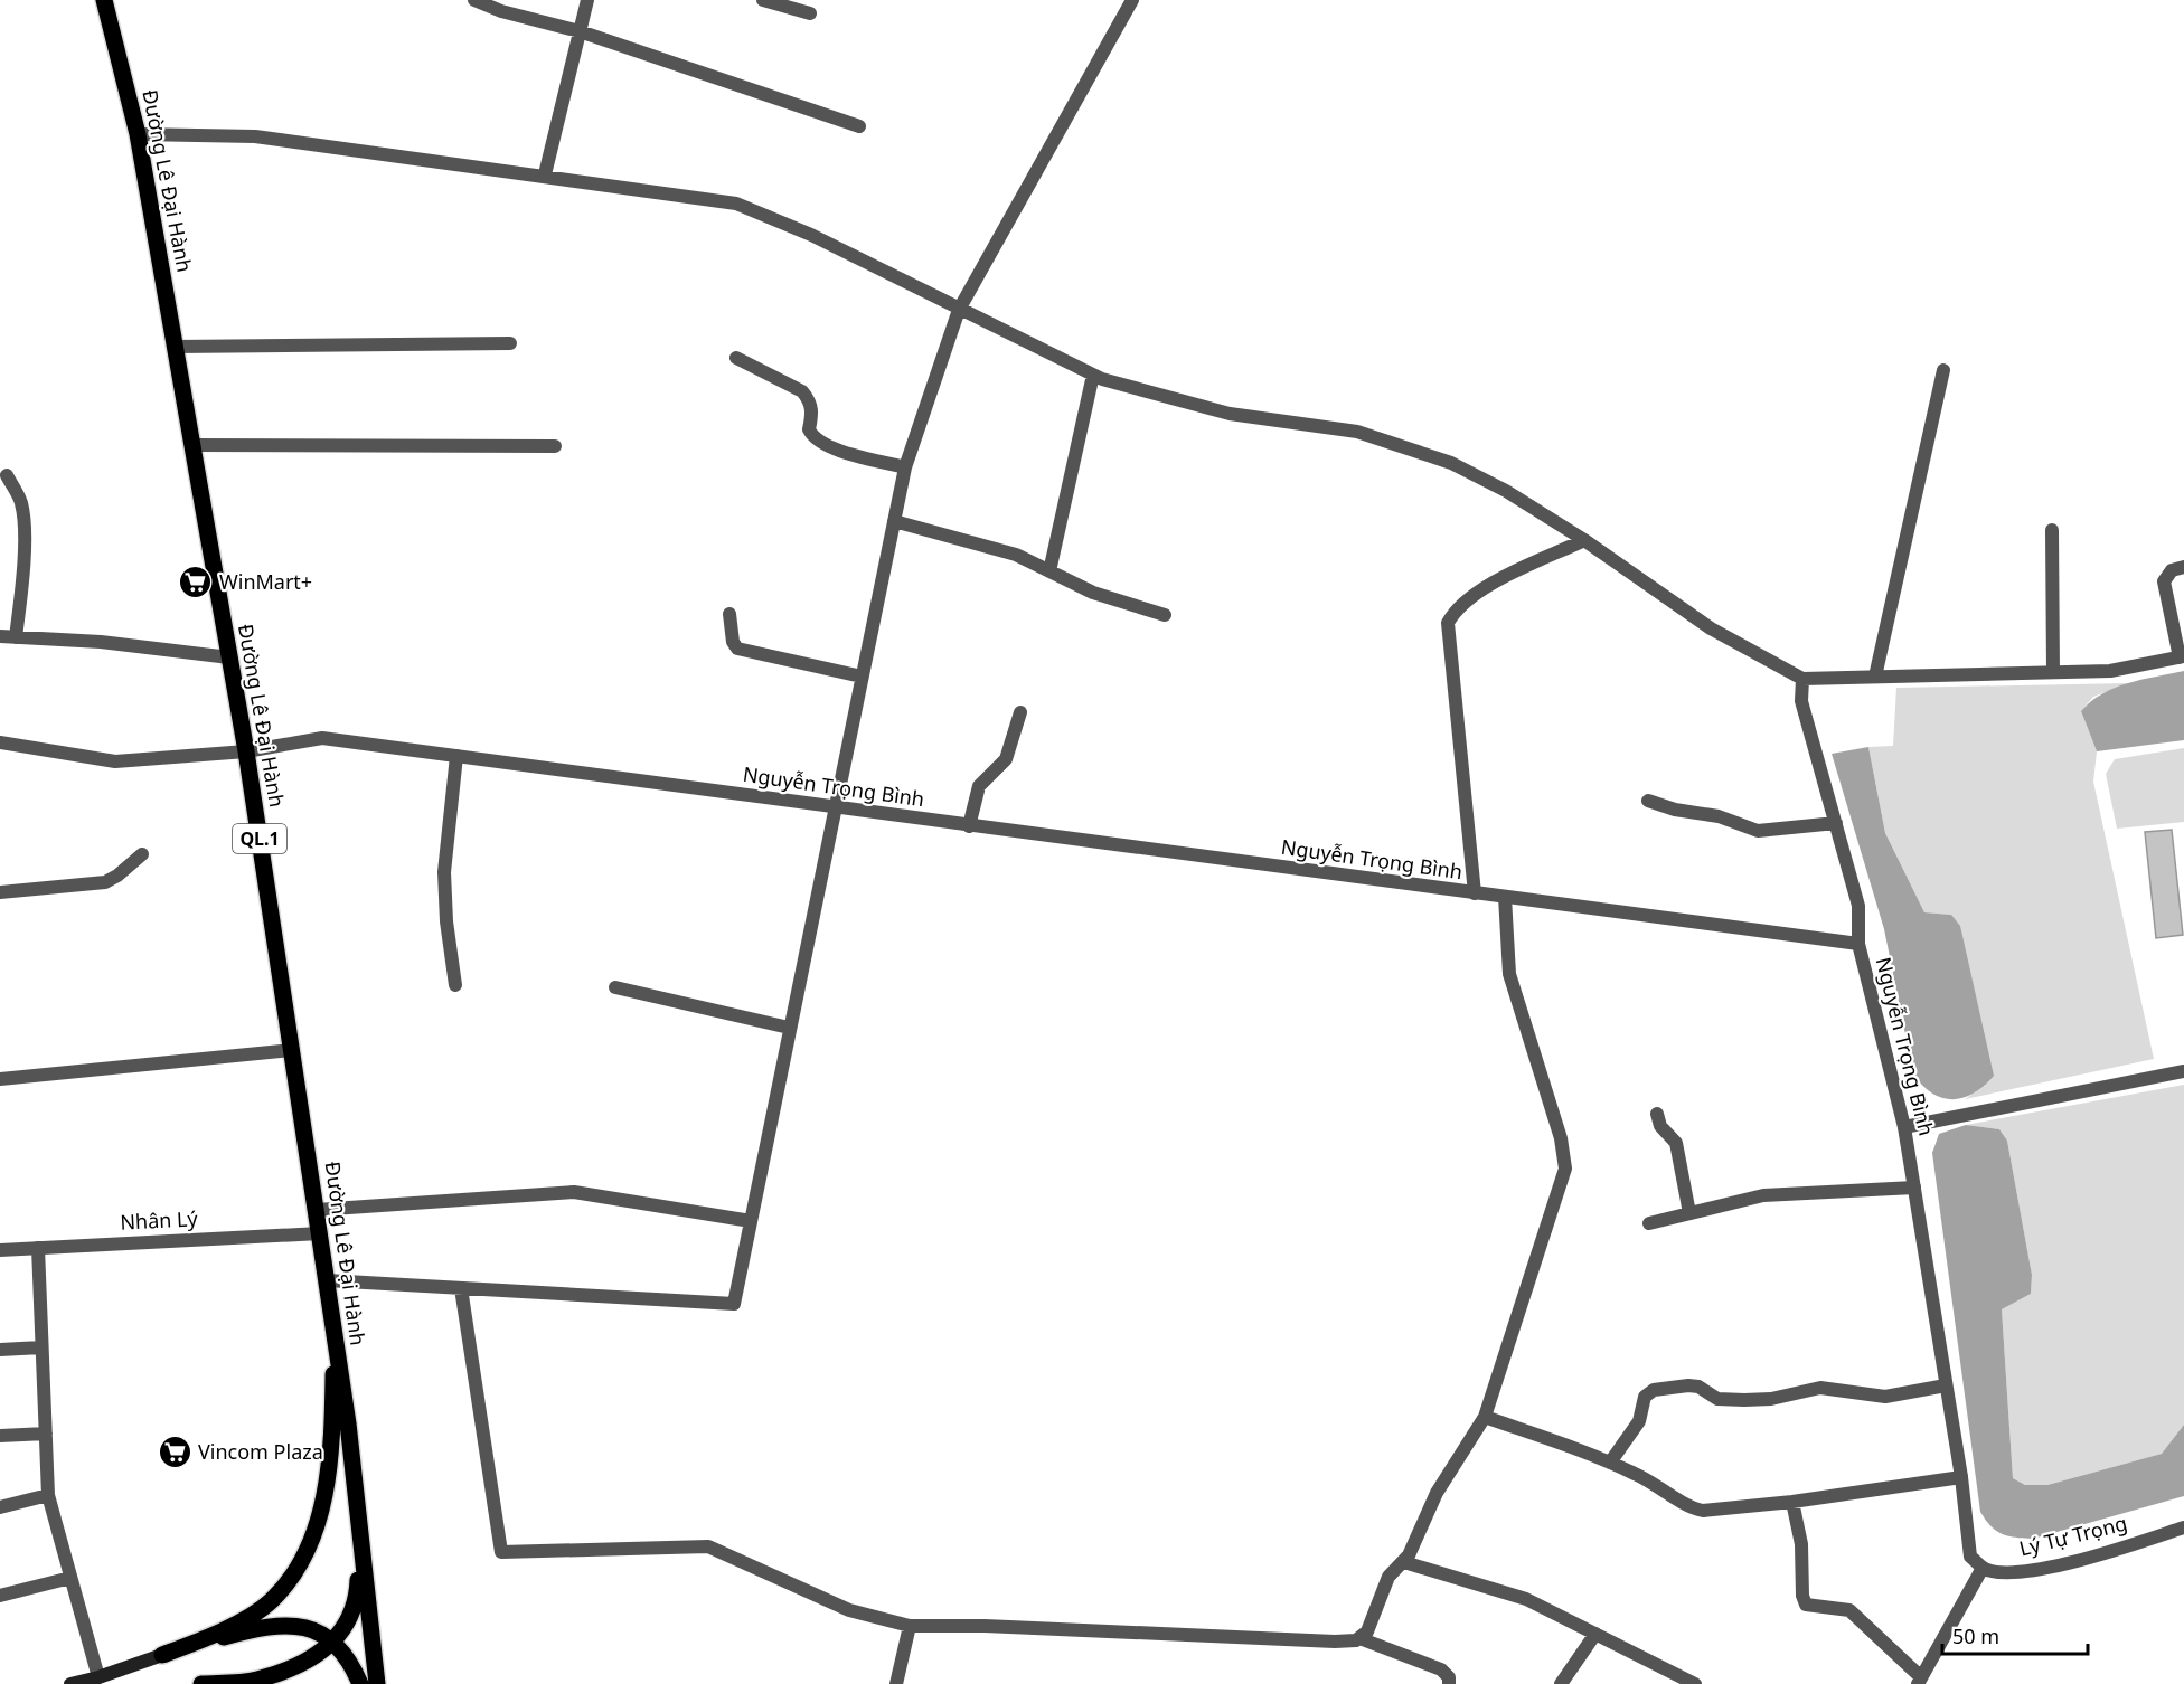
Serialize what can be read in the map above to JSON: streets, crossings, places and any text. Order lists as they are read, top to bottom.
{
  "streets": {
    "main road": ["Đường Lê Đại Hành", "QL.1"],
    "street": ["Nguyễn Trọng Bình", "Nhân Lý", "Lý Tự Trọng"]
  },
  "crossings": [
    ["Đường Lê Đại Hành", "Nguyễn Trọng Bình"],
    ["Đường Lê Đại Hành", "Nhân Lý"],
    ["Nguyễn Trọng Bình", "Lý Tự Trọng"]
  ],
  "places": {
    "supermarket": ["WinMart+", "Vincom Plaza"]
  },
  "scale_bar": "50 m"
}
